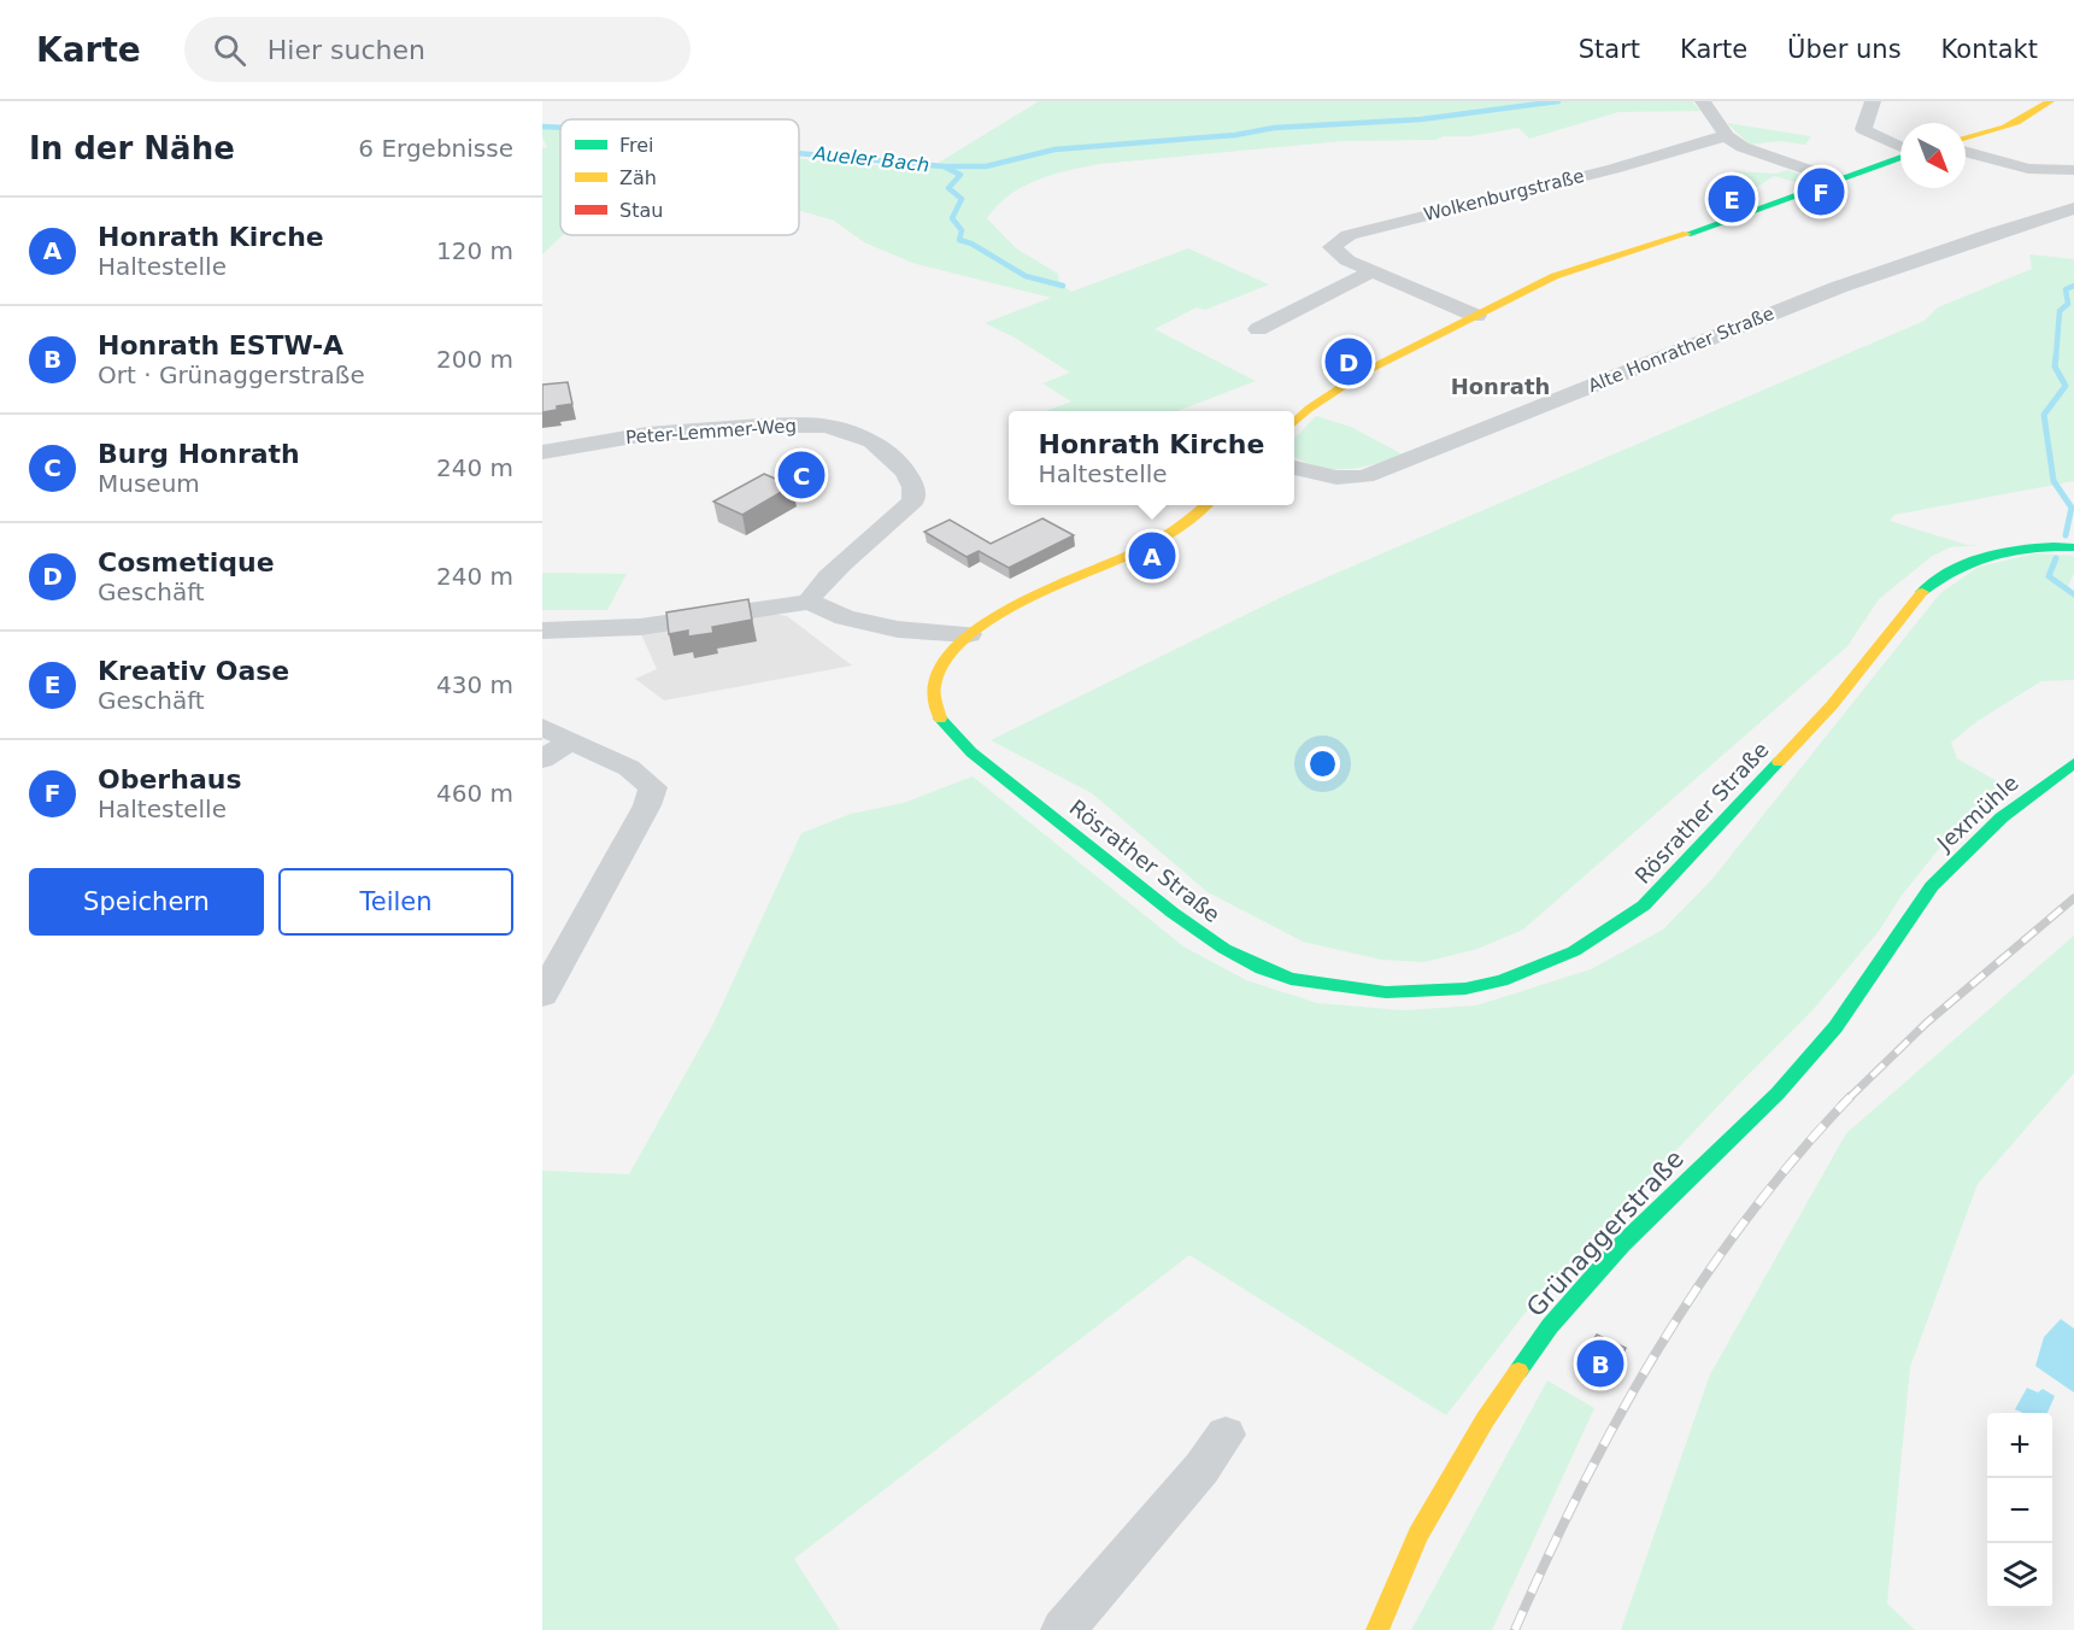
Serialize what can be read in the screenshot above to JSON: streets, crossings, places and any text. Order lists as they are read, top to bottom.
{
  "streets": {
    "street": [
      "Wolkenburgstraße",
      "Alte Honrather Straße",
      "Peter-Lemmer-Weg",
      "Rösrather Straße",
      "Jexmühle",
      "Grünaggerstraße"
    ]
  },
  "crossings": [
    ["Jexmühle", "Grünaggerstraße"]
  ],
  "districts": ["Honrath"],
  "water": ["Aueler Bach"],
  "legend": ["Frei", "Zäh", "Stau"],
  "north": "bottom right",
  "page": {
    "header": "Karte",
    "search": "Hier suchen",
    "nav": [
      "Start",
      "Karte",
      "Über uns",
      "Kontakt"
    ],
    "heading": ["In der Nähe", "6 Ergebnisse"],
    "pins": [
      "F",
      "E",
      "D",
      "C",
      "A",
      "B"
    ],
    "list": [
      {
        "mark": "A",
        "name": "Honrath Kirche",
        "note": "Haltestelle",
        "value": "120 m"
      },
      {
        "mark": "B",
        "name": "Honrath ESTW-A",
        "note": "Ort · Grünaggerstraße",
        "value": "200 m"
      },
      {
        "mark": "C",
        "name": "Burg Honrath",
        "note": "Museum",
        "value": "240 m"
      },
      {
        "mark": "D",
        "name": "Cosmetique",
        "note": "Geschäft",
        "value": "240 m"
      },
      {
        "mark": "E",
        "name": "Kreativ Oase",
        "note": "Geschäft",
        "value": "430 m"
      },
      {
        "mark": "F",
        "name": "Oberhaus",
        "note": "Haltestelle",
        "value": "460 m"
      }
    ],
    "popup": ["Honrath Kirche", "Haltestelle"],
    "buttons": ["Speichern", "Teilen"],
    "map_buttons": ["+", "−"]
  }
}
